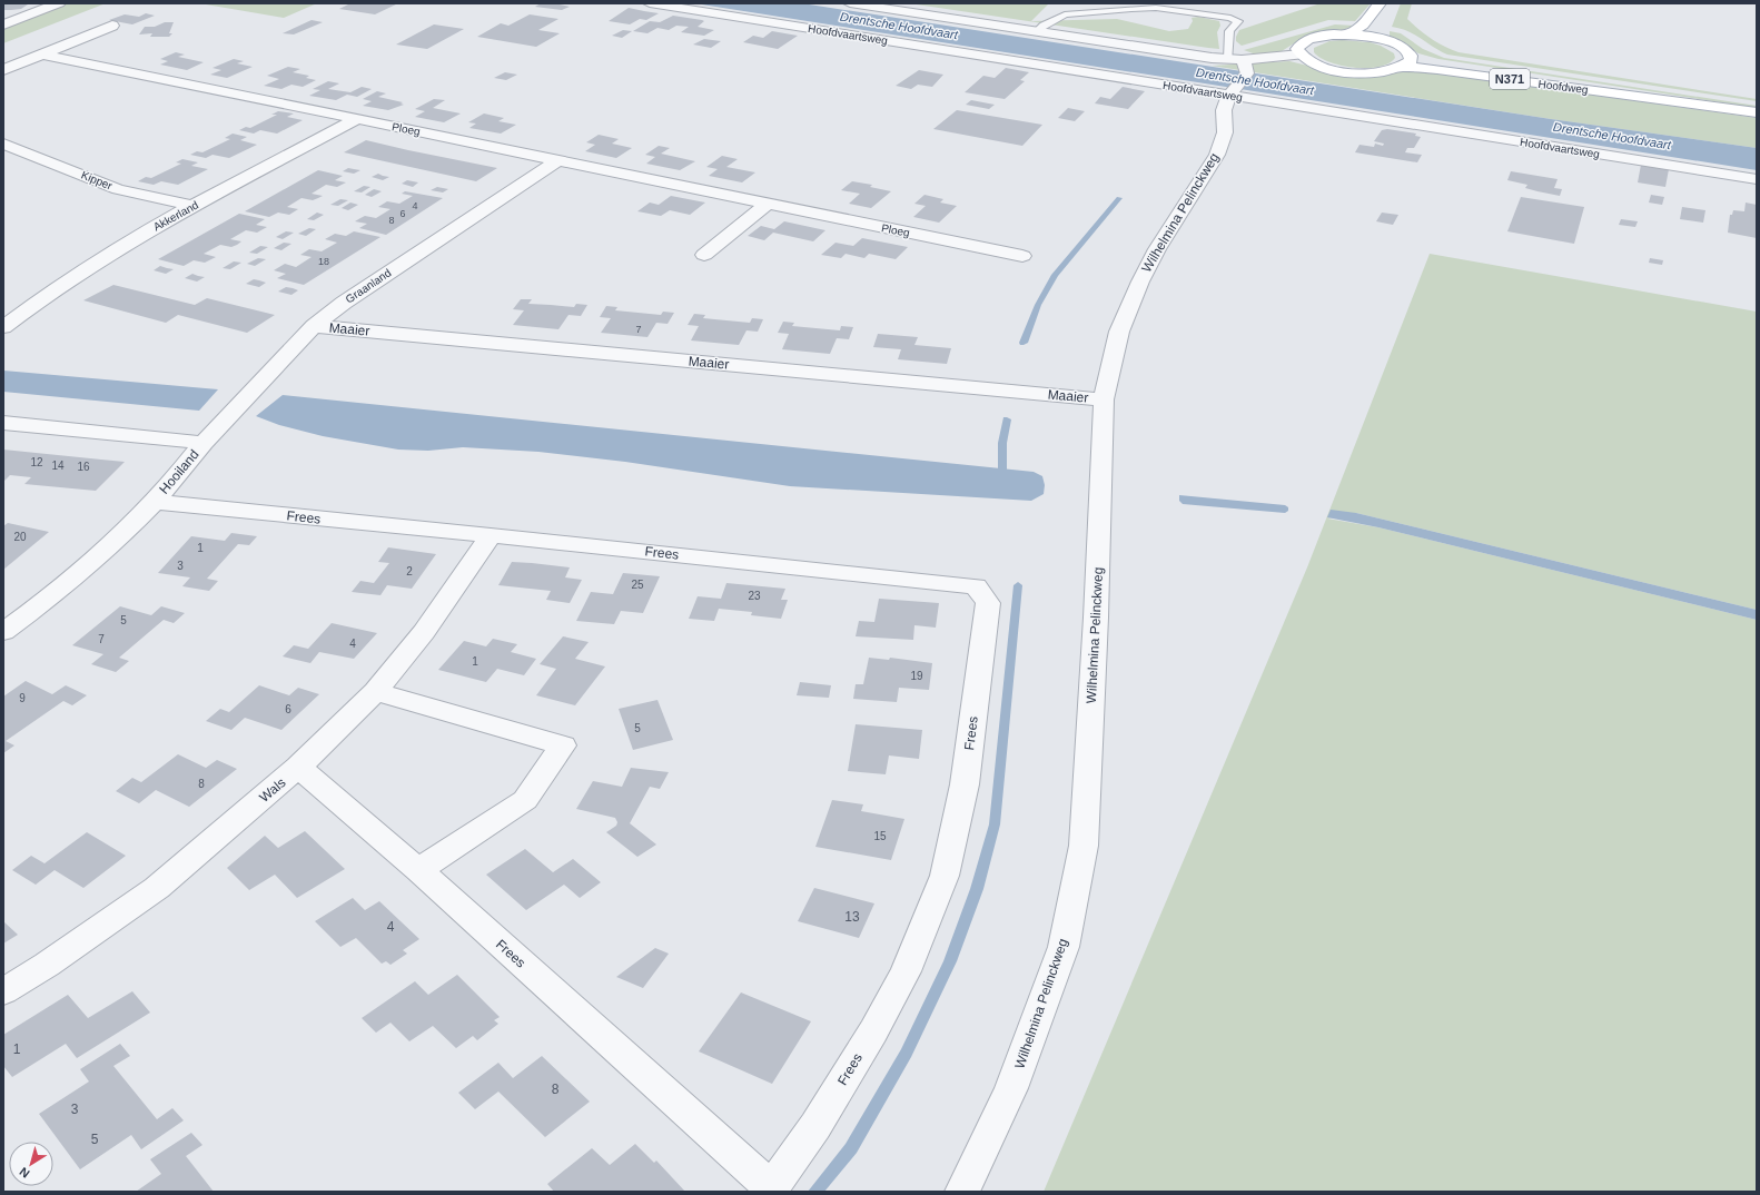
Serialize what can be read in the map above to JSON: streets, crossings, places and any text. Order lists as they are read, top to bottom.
{
  "streets": {
    "main road": ["N371", "Hoofdweg"],
    "street": [
      "Hoofdvaartsweg",
      "Ploeg",
      "Kipper",
      "Wilhelmina Pelinckweg",
      "Akkerland",
      "Graanland",
      "Maaier",
      "Hooiland",
      "Frees",
      "Wals"
    ]
  },
  "crossings": [
    ["Hoofdvaartsweg", "N371"],
    ["Hoofdvaartsweg", "Wilhelmina Pelinckweg"],
    ["N371", "Hoofdweg"],
    ["Ploeg", "Akkerland"],
    ["Ploeg", "Graanland"],
    ["Kipper", "Akkerland"],
    ["Wilhelmina Pelinckweg", "Maaier"],
    ["Graanland", "Maaier"],
    ["Graanland", "Hooiland"],
    ["Hooiland", "Frees"],
    ["Frees", "Wals"]
  ],
  "water": ["Drentsche Hoofdvaart"],
  "house_numbers": [
    "4",
    "6",
    "8",
    "18",
    "7",
    "12",
    "14",
    "16",
    "20",
    "1",
    "3",
    "2",
    "25",
    "23",
    "5",
    "7",
    "4",
    "1",
    "19",
    "9",
    "6",
    "5",
    "8",
    "15",
    "13",
    "4",
    "1",
    "8",
    "3",
    "5"
  ],
  "north": "bottom left"
}
